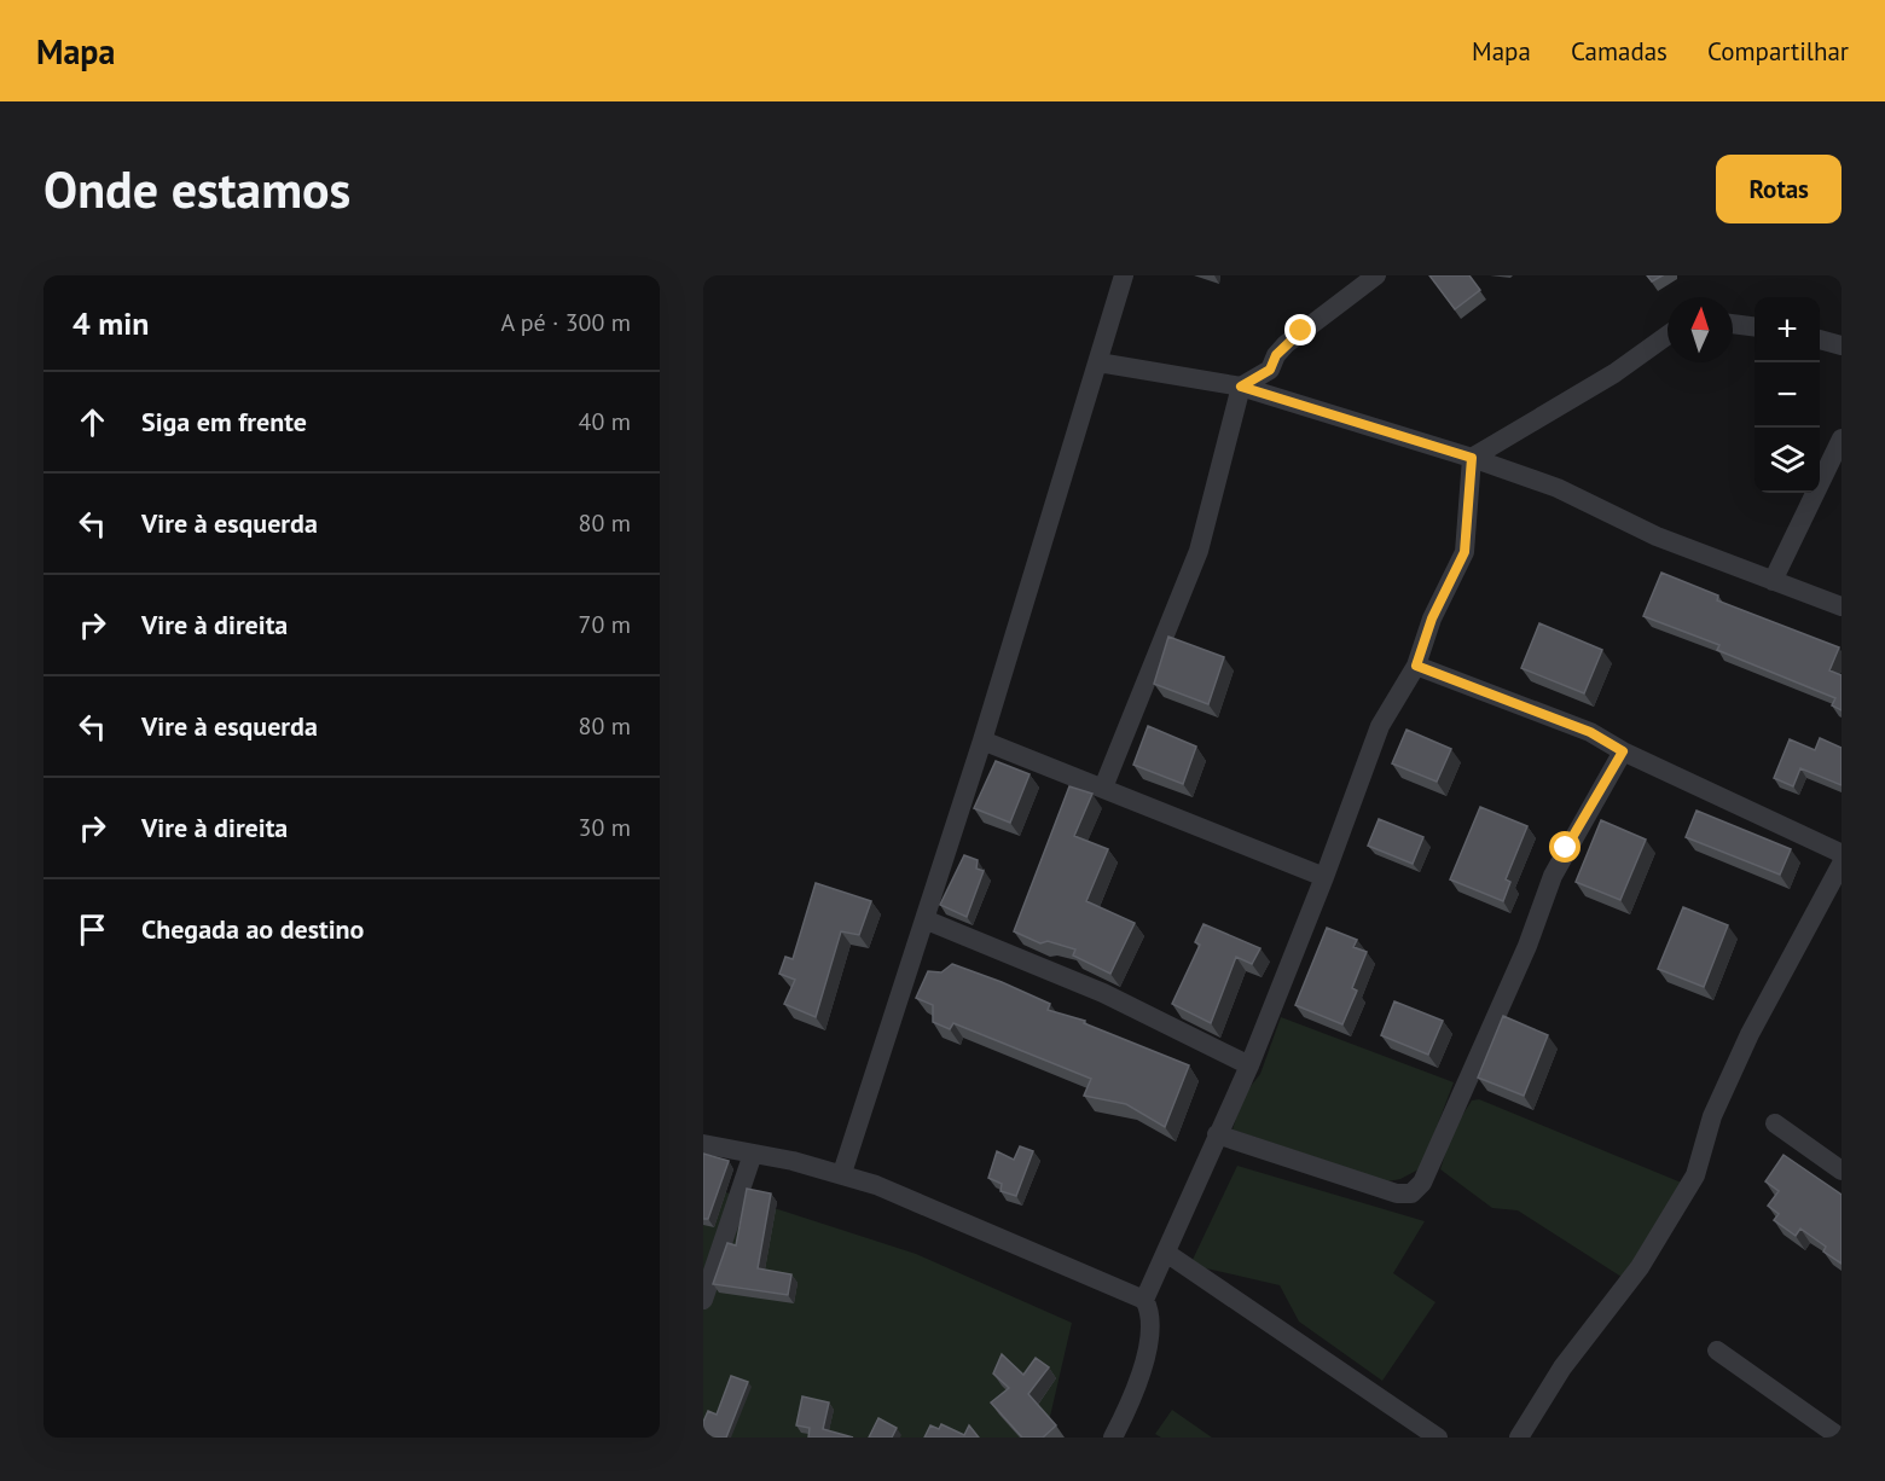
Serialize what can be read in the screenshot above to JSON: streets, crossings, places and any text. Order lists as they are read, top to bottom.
{
  "north": "top",
  "page": {
    "header": "Mapa",
    "nav": ["Mapa", "Camadas", "Compartilhar"],
    "buttons": "Rotas",
    "title": "Onde estamos",
    "heading": ["4 min", "A pé · 300 m"],
    "map_buttons": ["+", "−"],
    "list": [
      ["Siga em frente", "40 m"],
      ["Vire à esquerda", "80 m"],
      ["Vire à direita", "70 m"],
      ["Vire à esquerda", "80 m"],
      ["Vire à direita", "30 m"],
      "Chegada ao destino"
    ]
  }
}
